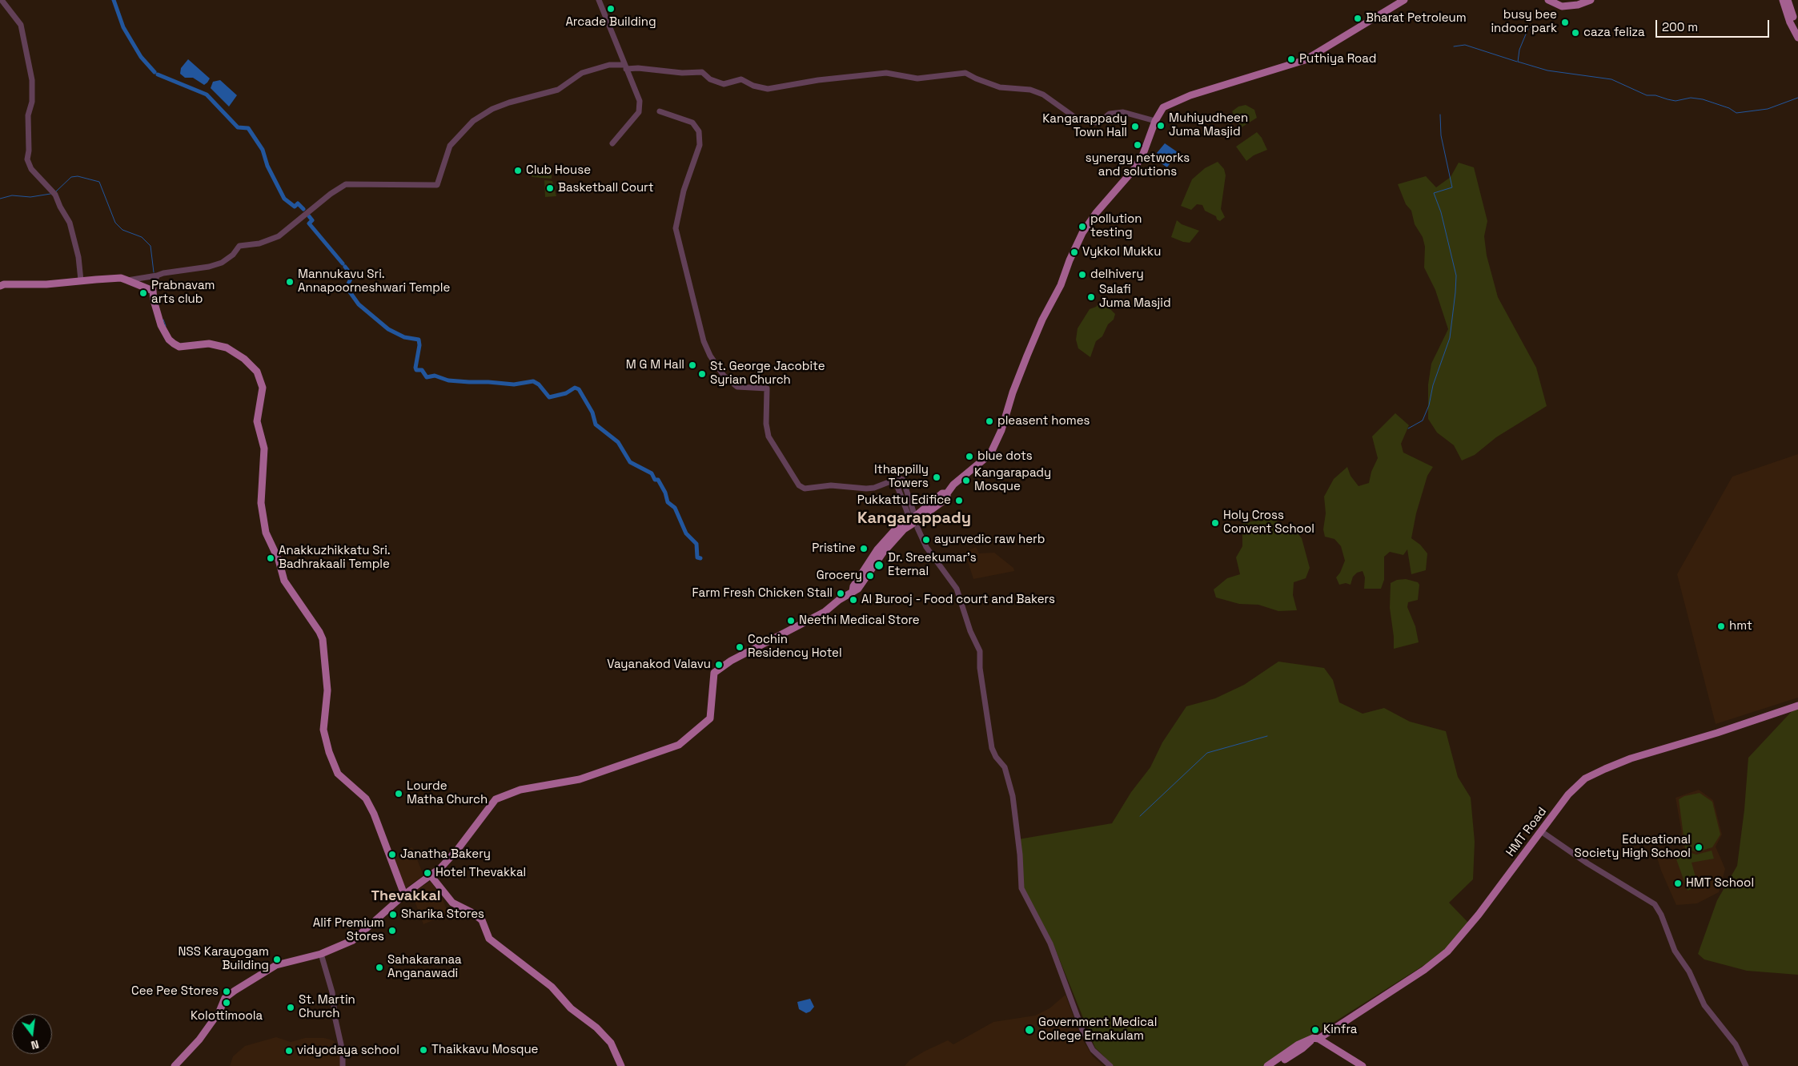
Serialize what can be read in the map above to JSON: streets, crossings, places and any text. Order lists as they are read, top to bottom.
{
  "streets": {
    "main road": ["HMT Road"]
  },
  "districts": ["Kangarappady", "Thevakkal"],
  "places": [
    "Arcade Building",
    "Bharat Petroleum",
    "busy bee indoor park",
    "caza feliza",
    "Puthiya Road",
    "Muhiyudheen Juma Masjid",
    "Kangarappady Town Hall",
    "synergy networks and solutions",
    "Club House",
    "Basketball Court",
    "pollution testing",
    "Vykkol Mukku",
    "delhivery",
    "Mannukavu Sri. Annapoorneshwari Temple",
    "Prabnavam arts club",
    "Salafi Juma Masjid",
    "M G M Hall",
    "St. George Jacobite Syrian Church",
    "pleasent homes",
    "blue dots",
    "Ithappilly Towers",
    "Kangarapady Mosque",
    "Pukkattu Edifice",
    "Holy Cross Convent School",
    "ayurvedic raw herb",
    "Pristine",
    "Anakkuzhikkatu Sri. Badhrakaali Temple",
    "Dr. Sreekumar's Eternal",
    "Grocery",
    "Farm Fresh Chicken Stall",
    "Al Burooj - Food court and Bakers",
    "Neethi Medical Store",
    "hmt",
    "Cochin Residency Hotel",
    "Vayanakod Valavu",
    "Lourde Matha Church",
    "Educational Society High School",
    "Janatha Bakery",
    "Hotel Thevakkal",
    "HMT School",
    "Sharika Stores",
    "Alif Premium Stores",
    "NSS Karayogam Building",
    "Sahakaranaa Anganawadi",
    "Cee Pee Stores",
    "Kolottimoola",
    "St. Martin Church",
    "Government Medical College Ernakulam",
    "Kinfra",
    "Thaikkavu Mosque",
    "vidyodaya school"
  ],
  "scale_bar": "200 m",
  "north": "bottom"
}
